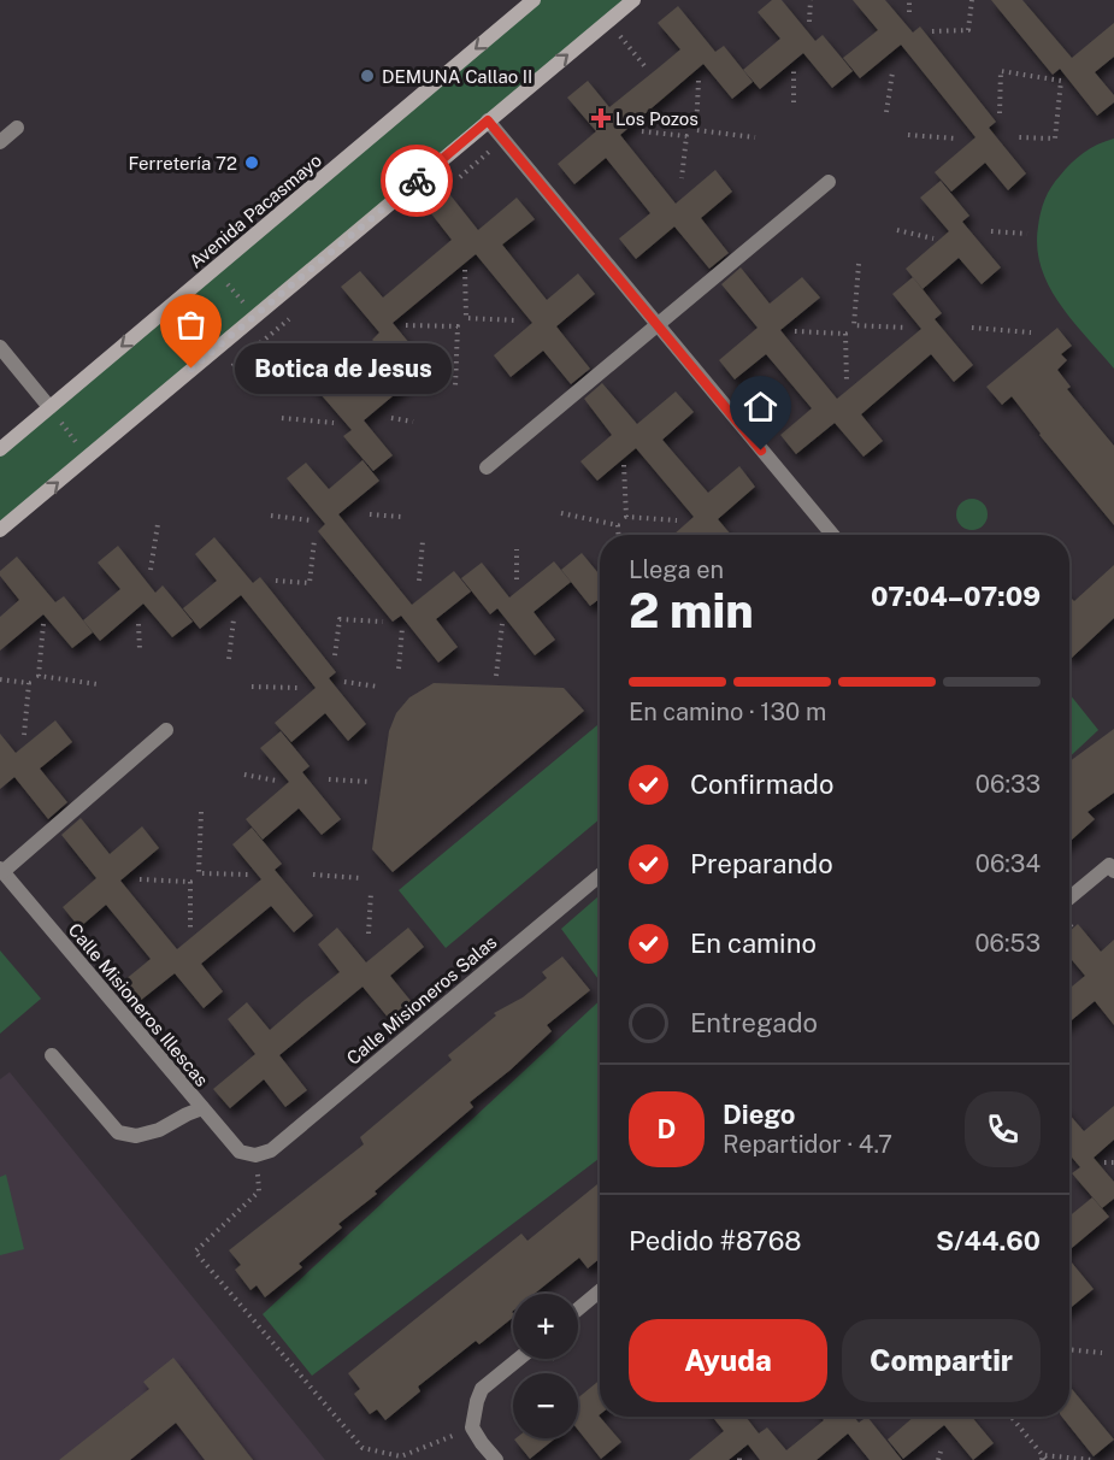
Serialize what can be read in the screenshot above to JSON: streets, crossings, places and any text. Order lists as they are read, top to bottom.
{
  "streets": {
    "main road": ["Avenida Pacasmayo"],
    "street": ["Calle Misioneros Salas", "Calle Misioneros Illescas"]
  },
  "crossings": [
    ["Calle Misioneros Salas", "Calle Misioneros Illescas"]
  ],
  "places": {
    "other": ["DEMUNA Callao II", "Ferretería 72", "Botica de Jesus"],
    "health": ["Los Pozos"]
  },
  "page": {
    "bubble": "Botica de Jesus",
    "heading": ["2 min", "Llega en", "07:04–07:09"],
    "panel": [
      "Diego",
      "Repartidor · 4.7",
      "Pedido #8768",
      "S/44.60"
    ],
    "bar": "En camino · 130 m",
    "list": [
      ["Confirmado", "06:33"],
      ["Preparando", "06:34"],
      ["En camino", "06:53"],
      "Entregado"
    ],
    "round": "D",
    "map_buttons": ["+", "−"],
    "buttons": ["Ayuda", "Compartir"]
  }
}
